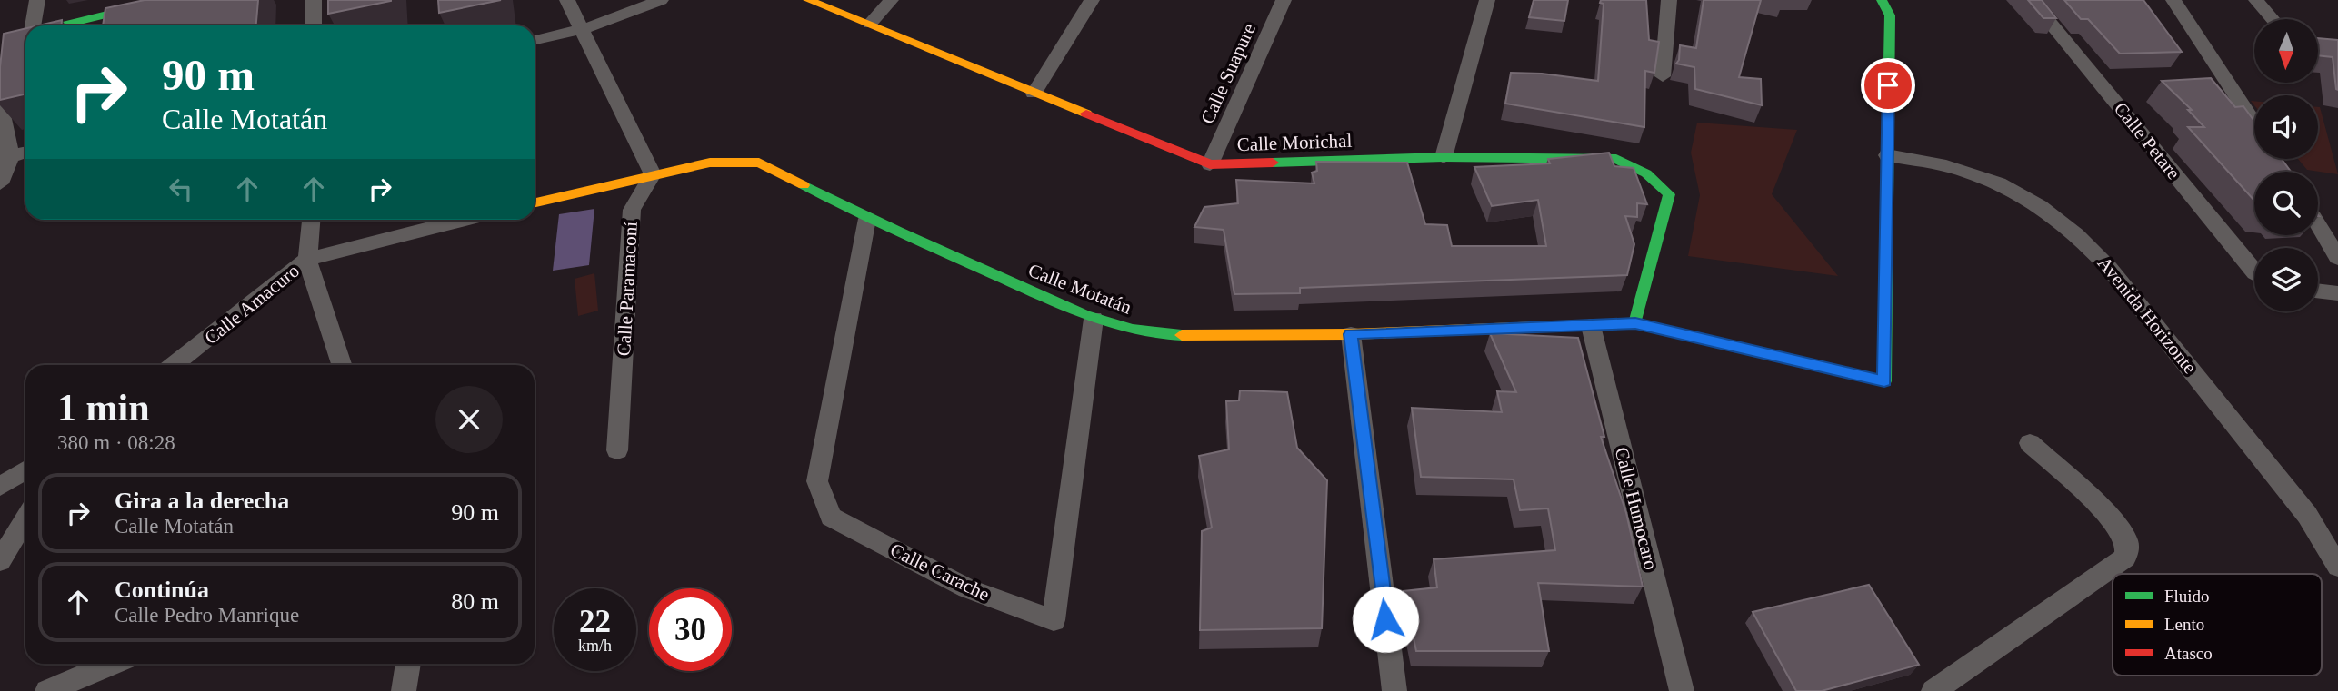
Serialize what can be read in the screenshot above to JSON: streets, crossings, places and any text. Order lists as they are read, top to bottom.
{
  "streets": {
    "street": [
      "Calle Suapure",
      "Calle Petare",
      "Calle Morichal",
      "Calle Paramaconí",
      "Calle Motatán",
      "Calle Amacuro",
      "Avenida Horizonte",
      "Calle Humocaro",
      "Calle Carache"
    ]
  },
  "crossings": [
    ["Calle Suapure", "Calle Morichal"],
    ["Calle Morichal", "Calle Motatán"],
    ["Calle Paramaconí", "Calle Motatán"],
    ["Calle Motatán", "Avenida Horizonte"],
    ["Calle Motatán", "Calle Humocaro"],
    ["Calle Motatán", "Calle Carache"]
  ],
  "legend": ["Fluido", "Lento", "Atasco"],
  "north": "bottom",
  "page": {
    "turn": ["90 m", "Calle Motatán"],
    "heading": ["1 min", "380 m · 08:28"],
    "list": [
      {
        "name": "Gira a la derecha",
        "note": "Calle Motatán",
        "value": "90 m"
      },
      {
        "name": "Continúa",
        "note": "Calle Pedro Manrique",
        "value": "80 m"
      }
    ],
    "speed": "22 km/h",
    "limit": "30"
  }
}
